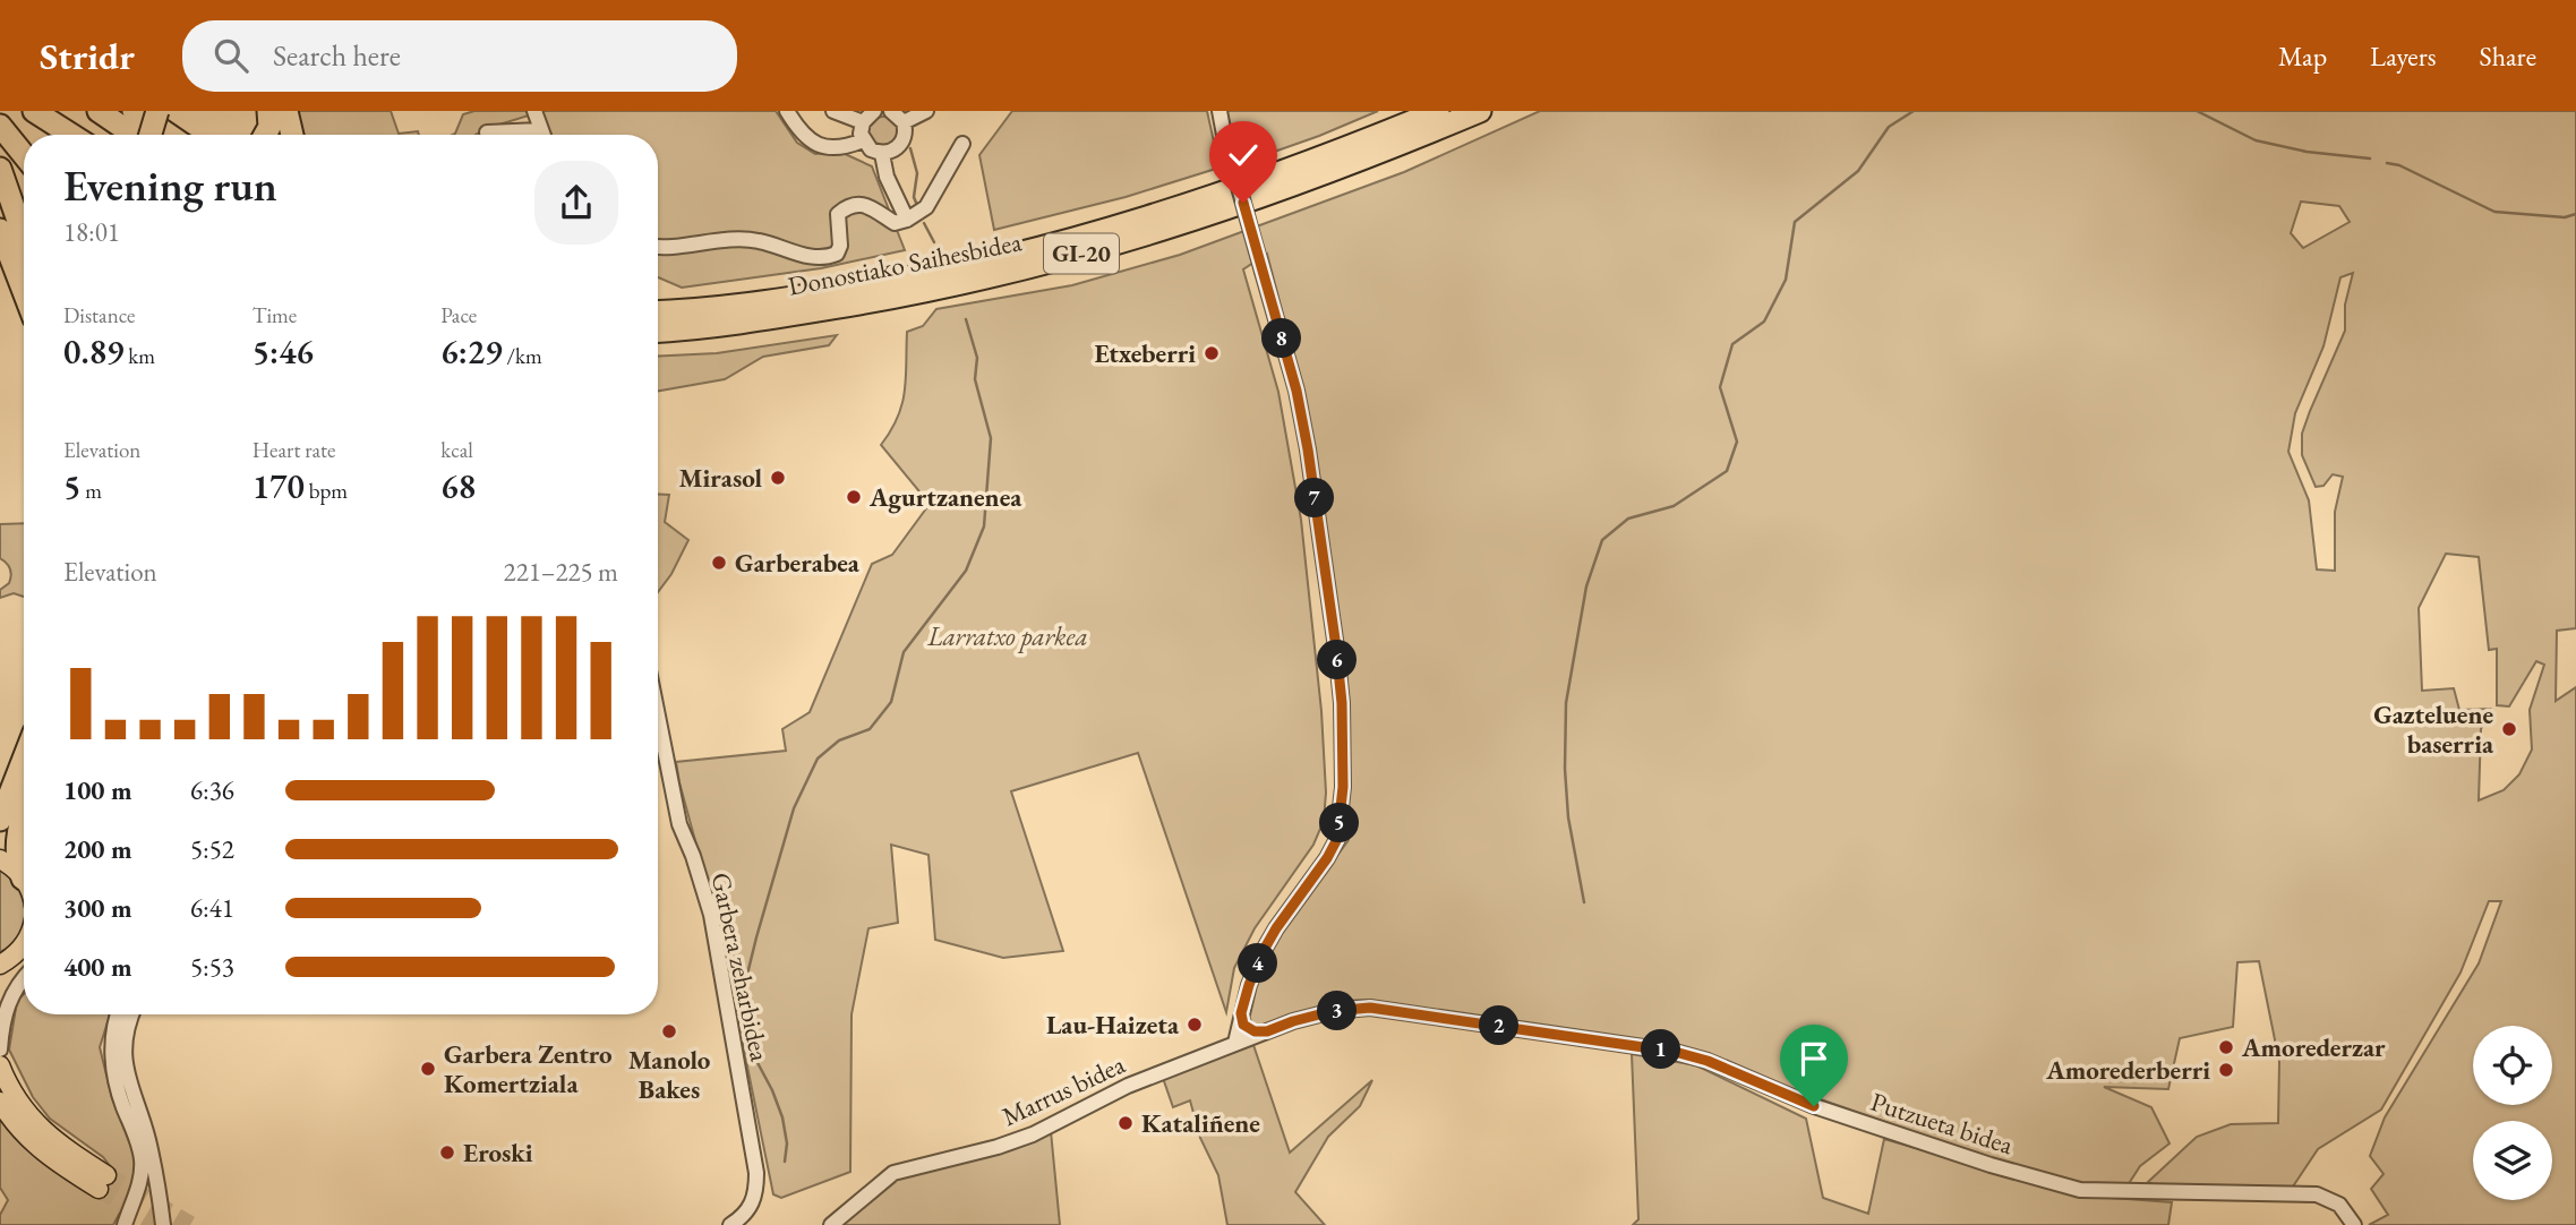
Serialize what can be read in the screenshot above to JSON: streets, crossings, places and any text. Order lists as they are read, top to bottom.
{
  "streets": {
    "highway": ["GI-20", "Donostiako Saihesbidea"],
    "street": ["Garbera zeharbidea", "Marrus bidea", "Putzueta bidea"]
  },
  "crossings": [
    ["Marrus bidea", "Putzueta bidea"]
  ],
  "parks": ["Larratxo parkea"],
  "places": [
    "Etxeberri",
    "Mirasol",
    "Agurtzanenea",
    "Garberabea",
    "Gazteluene baserria",
    "Lau-Haizeta",
    "Manolo Bakes",
    "Amorederzar",
    "Garbera Zentro Komertziala",
    "Amorederberri",
    "Kataliñene",
    "Eroski"
  ],
  "page": {
    "header": "Stridr",
    "search": "Search here",
    "nav": ["Map", "Layers", "Share"],
    "heading": ["Evening run", "18:01"],
    "stats": [
      ["Distance", "0.89 km"],
      ["Time", "5:46"],
      ["Pace", "6:29 /km"],
      ["Elevation", "5 m"],
      ["Heart rate", "170 bpm"],
      ["kcal", "68"]
    ],
    "pins": [
      "8",
      "7",
      "6",
      "5",
      "4",
      "3",
      "2",
      "1"
    ],
    "chart": ["Elevation", "221–225 m"],
    "list": [
      {
        "name": "100 m",
        "note": "6:36"
      },
      {
        "name": "200 m",
        "note": "5:52"
      },
      {
        "name": "300 m",
        "note": "6:41"
      },
      {
        "name": "400 m",
        "note": "5:53"
      }
    ]
  }
}
